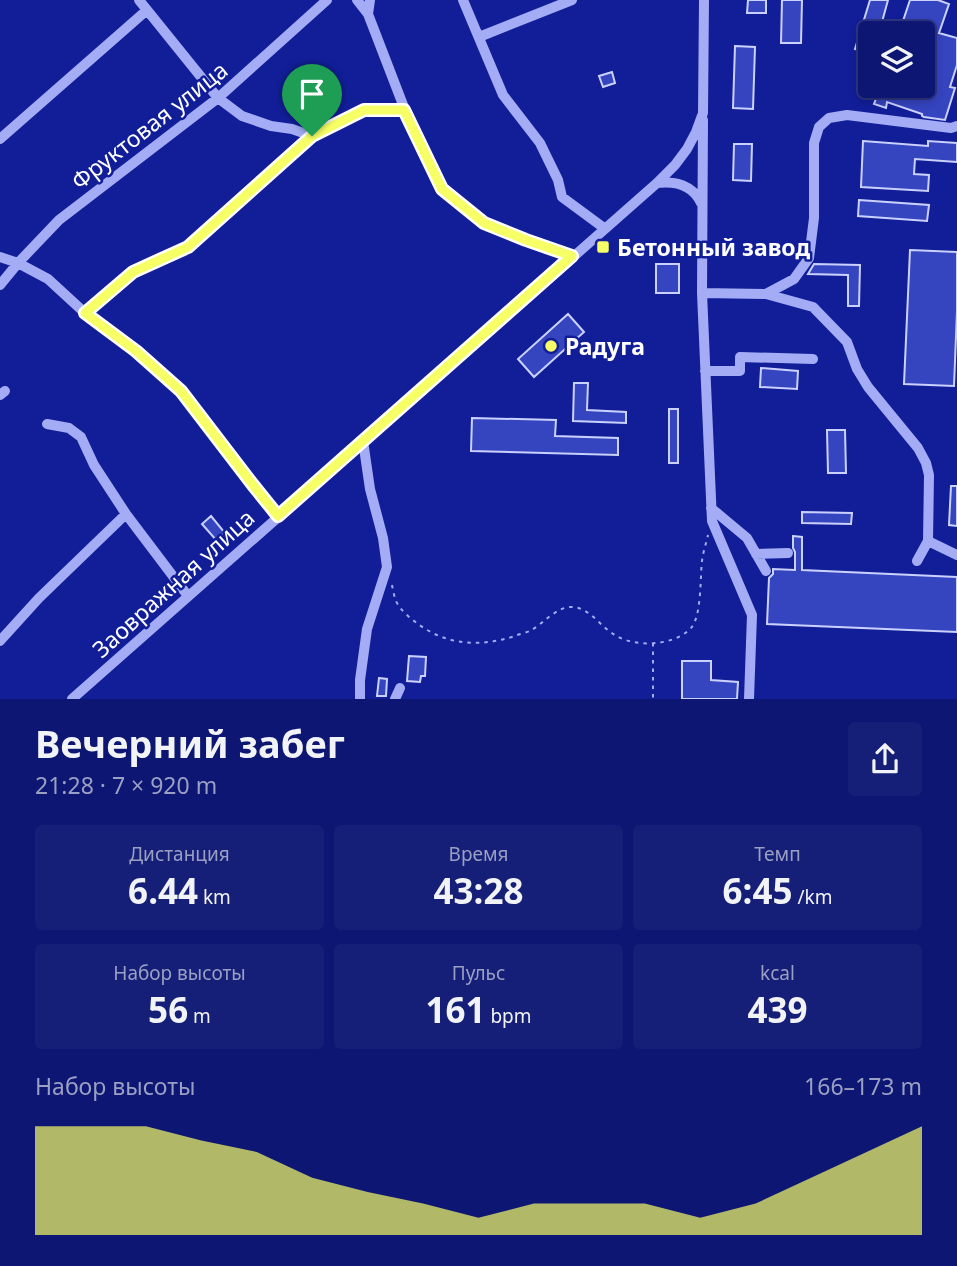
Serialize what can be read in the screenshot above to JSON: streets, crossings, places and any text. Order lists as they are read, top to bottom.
{
  "streets": {
    "street": ["Фруктовая улица", "Заовражная улица"]
  },
  "places": {
    "transit": ["Бетонный завод"],
    "other": ["Радуга"]
  },
  "page": {
    "heading": ["Вечерний забег", "21:28 · 7 × 920 m"],
    "stats": [
      ["Дистанция", "6.44 km"],
      ["Время", "43:28"],
      ["Темп", "6:45 /km"],
      ["Набор высоты", "56 m"],
      ["Пульс", "161 bpm"],
      ["kcal", "439"]
    ],
    "chart": ["Набор высоты", "166–173 m"]
  }
}
